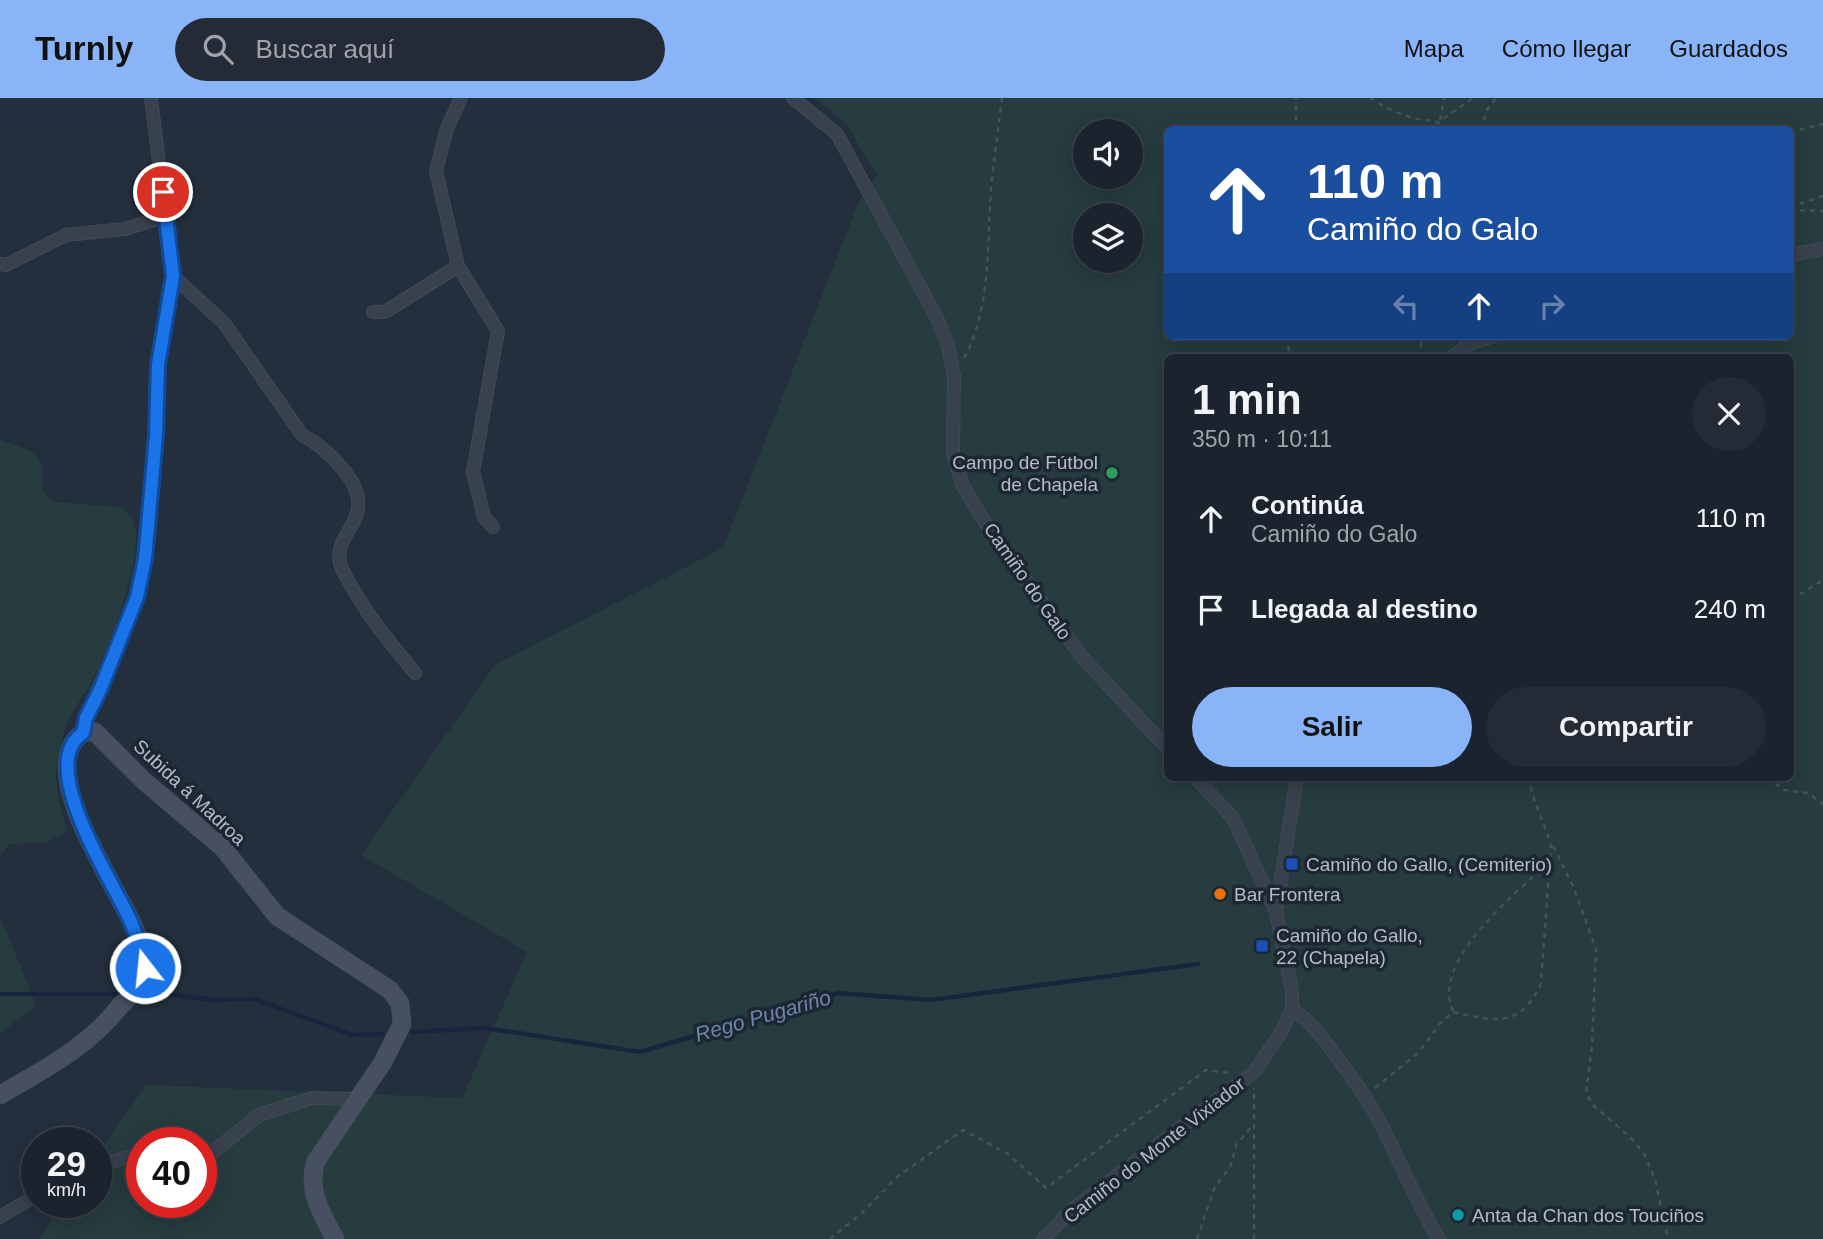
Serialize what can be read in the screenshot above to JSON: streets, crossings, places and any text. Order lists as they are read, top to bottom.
{
  "streets": {
    "street": ["Camiño do Galo", "Subida á Madroa", "Camiño do Monte Vixiador"]
  },
  "water": ["Rego Pugariño"],
  "places": {
    "other": ["Campo de Fútbol de Chapela", "Bar Frontera", "Anta da Chan dos Touciños"],
    "transit": ["Camiño do Gallo, (Cemiterio)", "Camiño do Gallo, 22 (Chapela)"]
  },
  "page": {
    "header": "Turnly",
    "search": "Buscar aquí",
    "nav": ["Mapa", "Cómo llegar", "Guardados"],
    "turn": ["110 m", "Camiño do Galo"],
    "heading": ["1 min", "350 m · 10:11"],
    "list": [
      {
        "name": "Continúa",
        "note": "Camiño do Galo",
        "value": "110 m"
      },
      {
        "name": "Llegada al destino",
        "value": "240 m"
      }
    ],
    "buttons": ["Salir", "Compartir"],
    "speed": "29 km/h",
    "limit": "40"
  }
}
